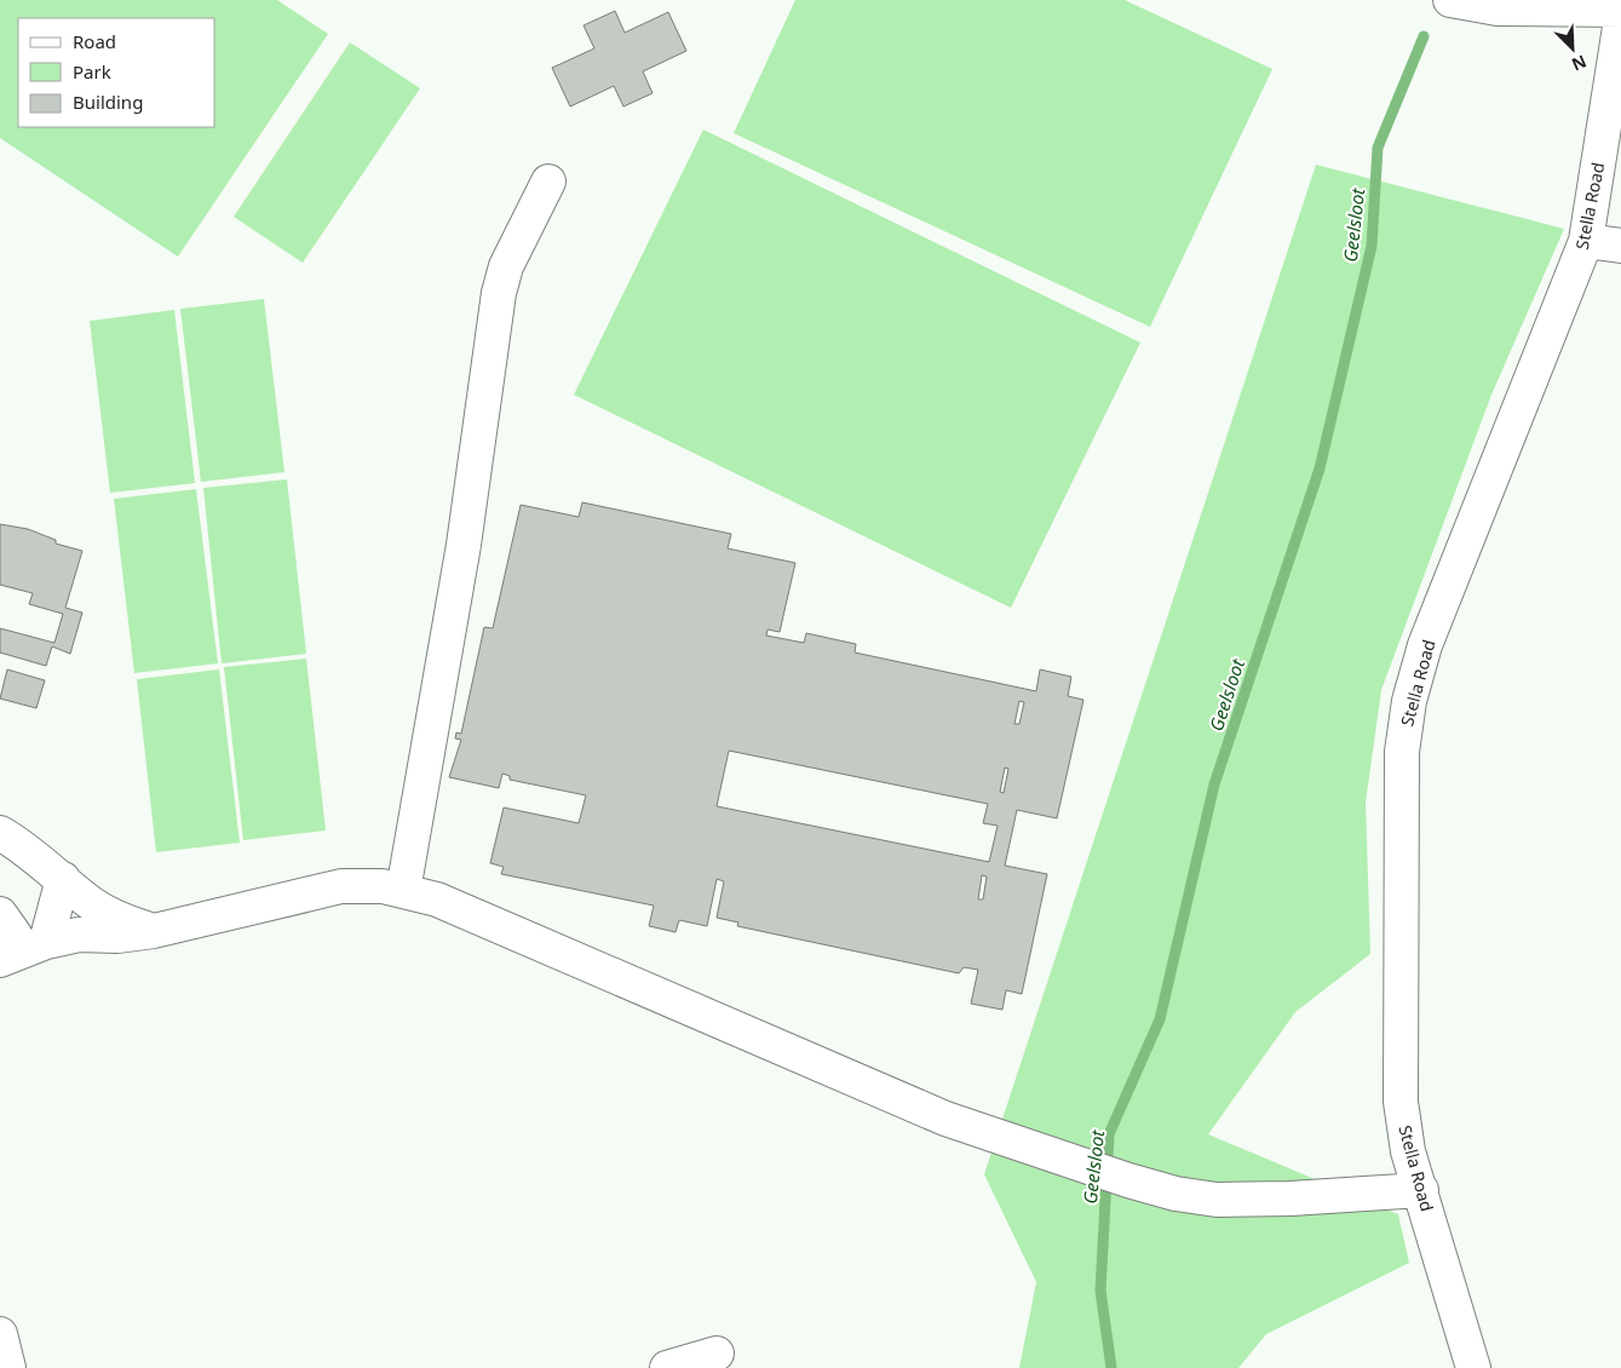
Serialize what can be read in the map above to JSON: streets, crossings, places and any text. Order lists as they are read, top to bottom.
{
  "streets": {
    "street": ["Stella Road"]
  },
  "water": ["Geelsloot"],
  "legend": ["Road", "Park", "Building"],
  "north": "bottom right"
}
